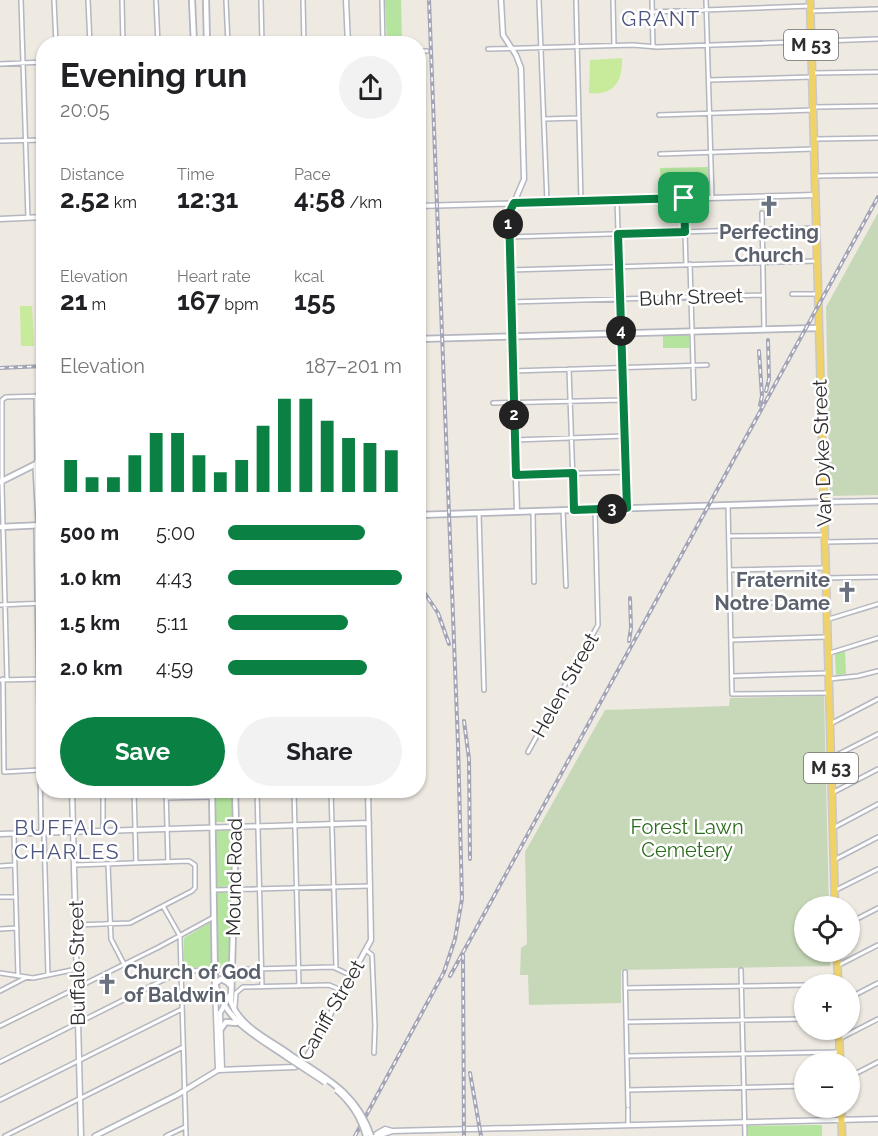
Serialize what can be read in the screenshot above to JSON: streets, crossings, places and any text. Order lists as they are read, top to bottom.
{
  "streets": {
    "main road": ["M 53", "Van Dyke Street", "Mound Road"],
    "street": [
      "Buhr Street",
      "Helen Street",
      "Buffalo Street",
      "Caniff Street"
    ]
  },
  "crossings": [
    ["Mound Road", "Caniff Street"]
  ],
  "districts": ["GRANT", "BUFFALO CHARLES"],
  "parks": ["Forest Lawn Cemetery"],
  "places": {
    "church": ["Perfecting Church", "Fraternite Notre Dame", "Church of God of Baldwin"]
  },
  "page": {
    "heading": ["Evening run", "20:05"],
    "stats": [
      ["Distance", "2.52 km"],
      ["Time", "12:31"],
      ["Pace", "4:58 /km"],
      ["Elevation", "21 m"],
      ["Heart rate", "167 bpm"],
      ["kcal", "155"]
    ],
    "pins": [
      "1",
      "4",
      "2",
      "3"
    ],
    "chart": ["Elevation", "187–201 m"],
    "list": [
      {
        "name": "500 m",
        "note": "5:00"
      },
      {
        "name": "1.0 km",
        "note": "4:43"
      },
      {
        "name": "1.5 km",
        "note": "5:11"
      },
      {
        "name": "2.0 km",
        "note": "4:59"
      }
    ],
    "buttons": ["Save", "Share"],
    "map_buttons": ["+", "−"]
  }
}
